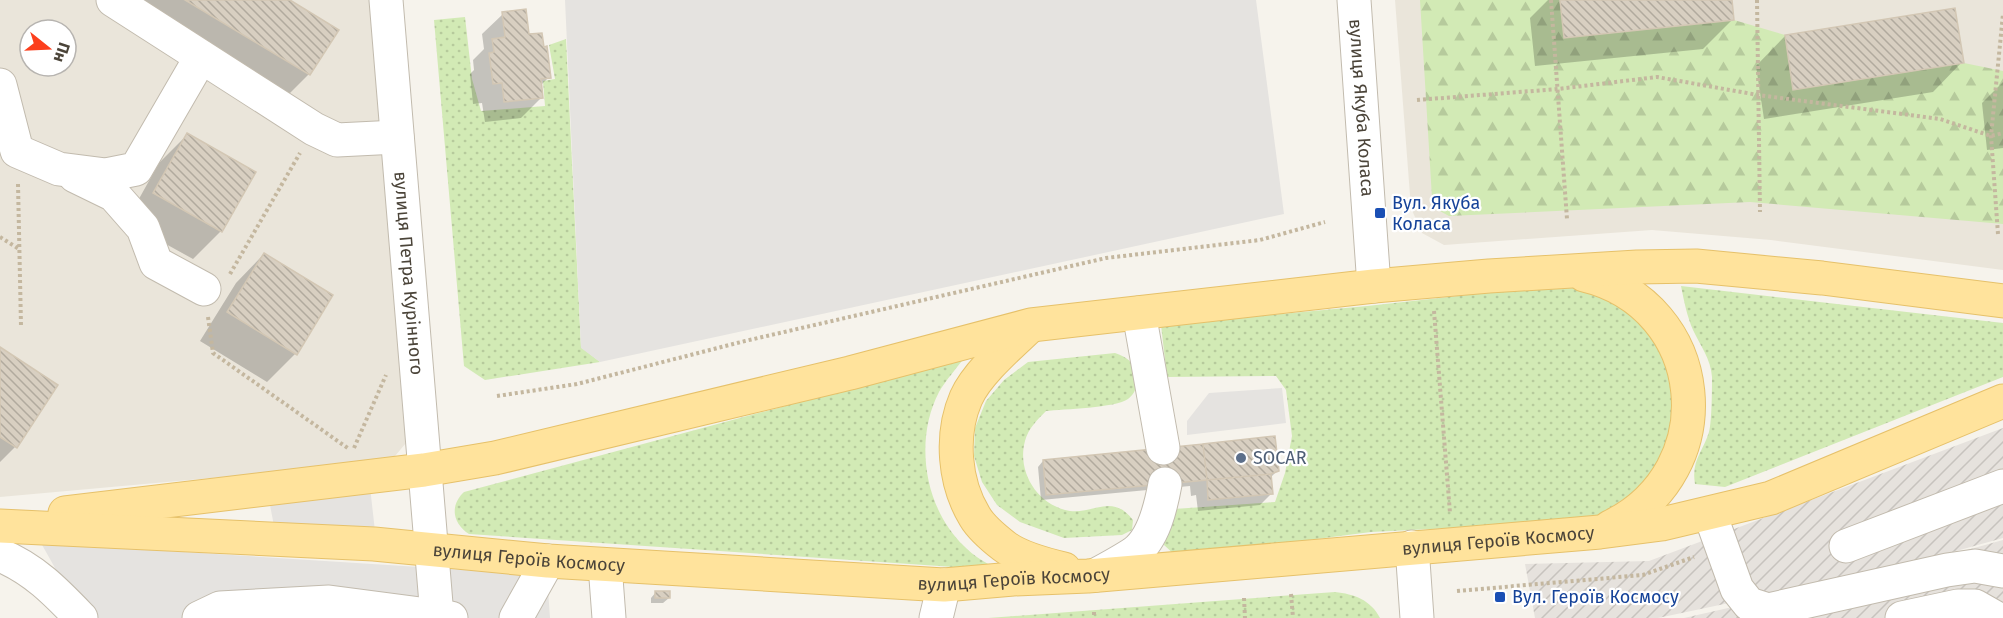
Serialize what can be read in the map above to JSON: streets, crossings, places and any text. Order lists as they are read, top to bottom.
{
  "streets": {
    "main road": ["вулиця Героїв Космосу"],
    "street": ["вулиця Якуба Коласа", "вулиця Петра Курінного"]
  },
  "crossings": [
    ["вулиця Петра Курінного", "вулиця Героїв Космосу"]
  ],
  "places": {
    "transit": ["Вул. Якуба Коласа", "Вул. Героїв Космосу"],
    "other": ["SOCAR"]
  },
  "north": "right"
}
